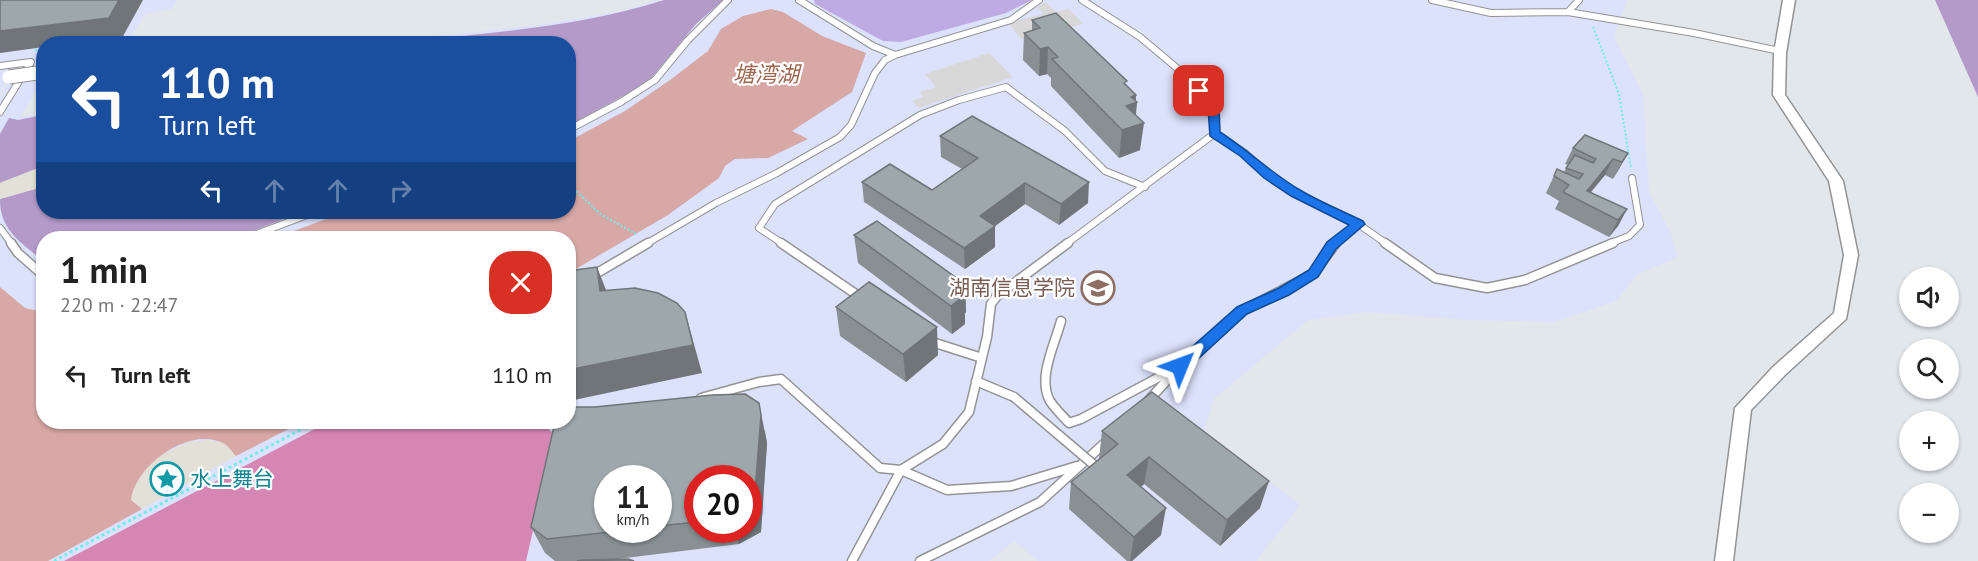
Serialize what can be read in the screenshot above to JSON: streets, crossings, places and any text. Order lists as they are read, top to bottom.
{
  "water": ["塘湾湖"],
  "places": {
    "school or university": ["湖南信息学院"],
    "place": ["水上舞台"]
  },
  "page": {
    "turn": ["110 m", "Turn left"],
    "heading": ["1 min", "220 m · 22:47"],
    "map_buttons": ["+", "−"],
    "list": [
      {
        "name": "Turn left",
        "value": "110 m"
      }
    ],
    "speed": "11 km/h",
    "limit": "20"
  }
}
